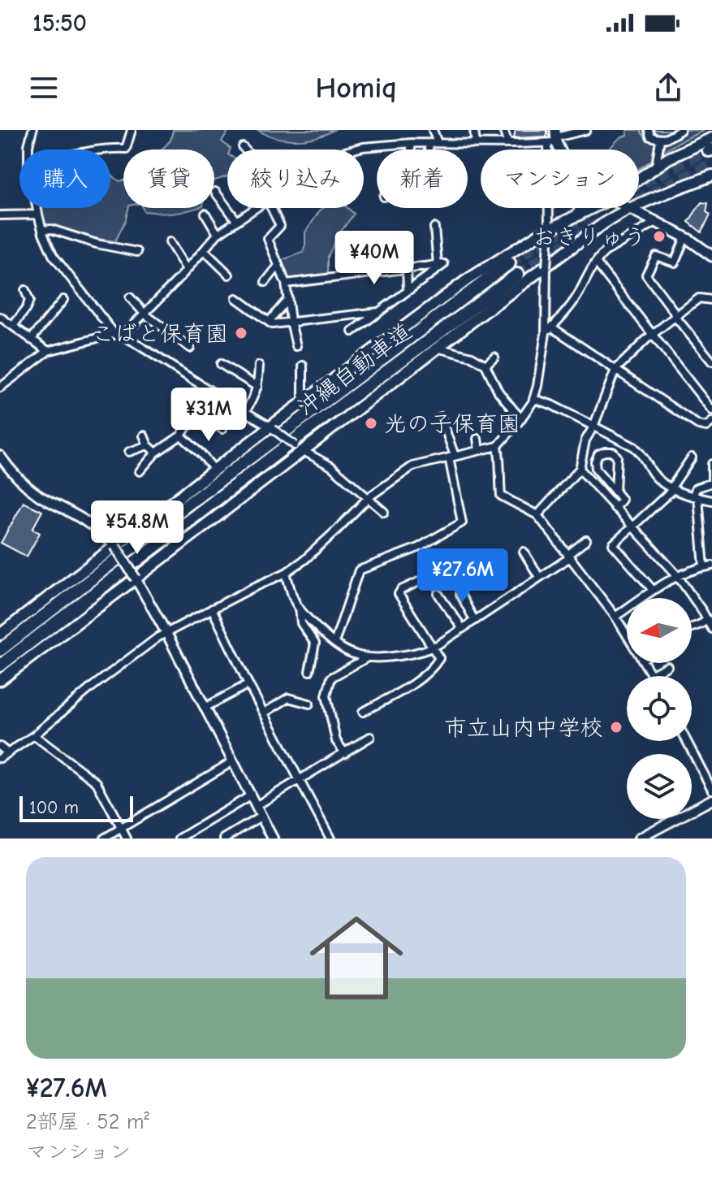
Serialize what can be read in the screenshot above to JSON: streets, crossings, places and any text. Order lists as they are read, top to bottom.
{
  "streets": {
    "highway": ["沖縄自動車道"]
  },
  "places": [
    "おきりゅう",
    "こばと保育園",
    "光の子保育園",
    "市立山内中学校"
  ],
  "scale_bar": "100 m",
  "north": "left",
  "page": {
    "status": "15:50",
    "header": "Homiq",
    "chip": [
      "購入",
      "賃貸",
      "絞り込み",
      "新着",
      "マンション"
    ],
    "price": [
      "¥40M",
      "¥31M",
      "¥54.8M",
      "¥27.6M"
    ],
    "scale": "100 m",
    "list": [
      {
        "name": "¥27.6M",
        "note": "2部屋 · 52 m² · マンション"
      }
    ]
  }
}
